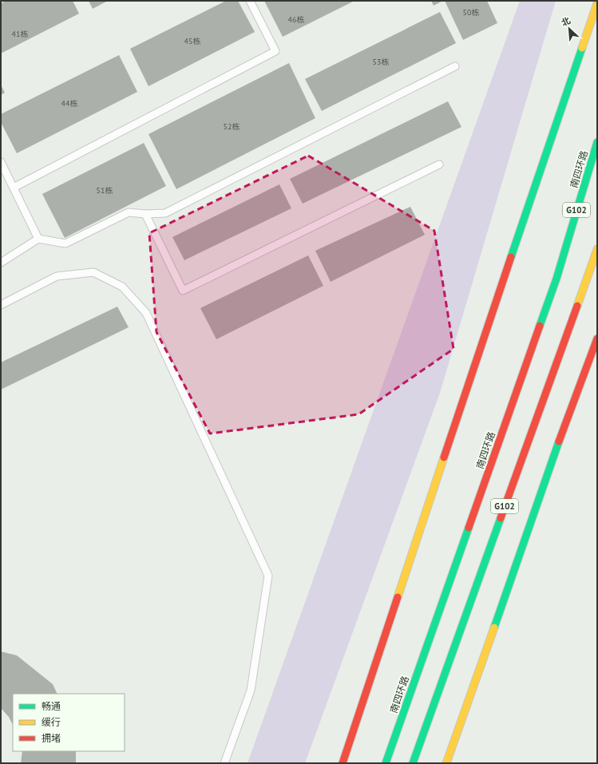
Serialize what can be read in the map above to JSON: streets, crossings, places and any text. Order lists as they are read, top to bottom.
{
  "streets": {
    "main road": ["南四环路", "G102"]
  },
  "house_numbers": [
    "50栋",
    "46栋",
    "41栋",
    "45栋",
    "53栋",
    "44栋",
    "52栋",
    "51栋"
  ],
  "legend": ["畅通", "缓行", "拥堵"],
  "north": "top left"
}
